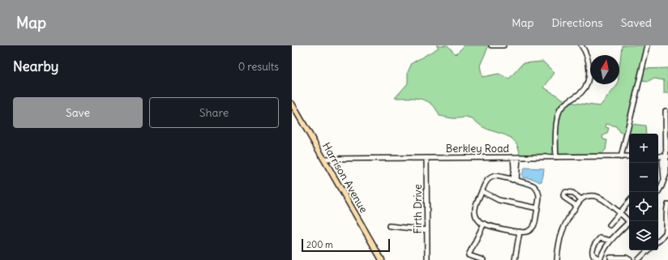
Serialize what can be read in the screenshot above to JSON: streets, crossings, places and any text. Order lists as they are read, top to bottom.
{
  "streets": {
    "main road": ["Harrison Avenue"],
    "street": ["Berkley Road", "Firth Drive"]
  },
  "crossings": [
    ["Berkley Road", "Harrison Avenue"],
    ["Berkley Road", "Firth Drive"]
  ],
  "scale_bar": "200 m",
  "north": "top",
  "page": {
    "header": "Map",
    "nav": ["Map", "Directions", "Saved"],
    "heading": ["Nearby", "0 results"],
    "buttons": ["Save", "Share"],
    "map_buttons": ["+", "−"],
    "scale": "200 m"
  }
}
